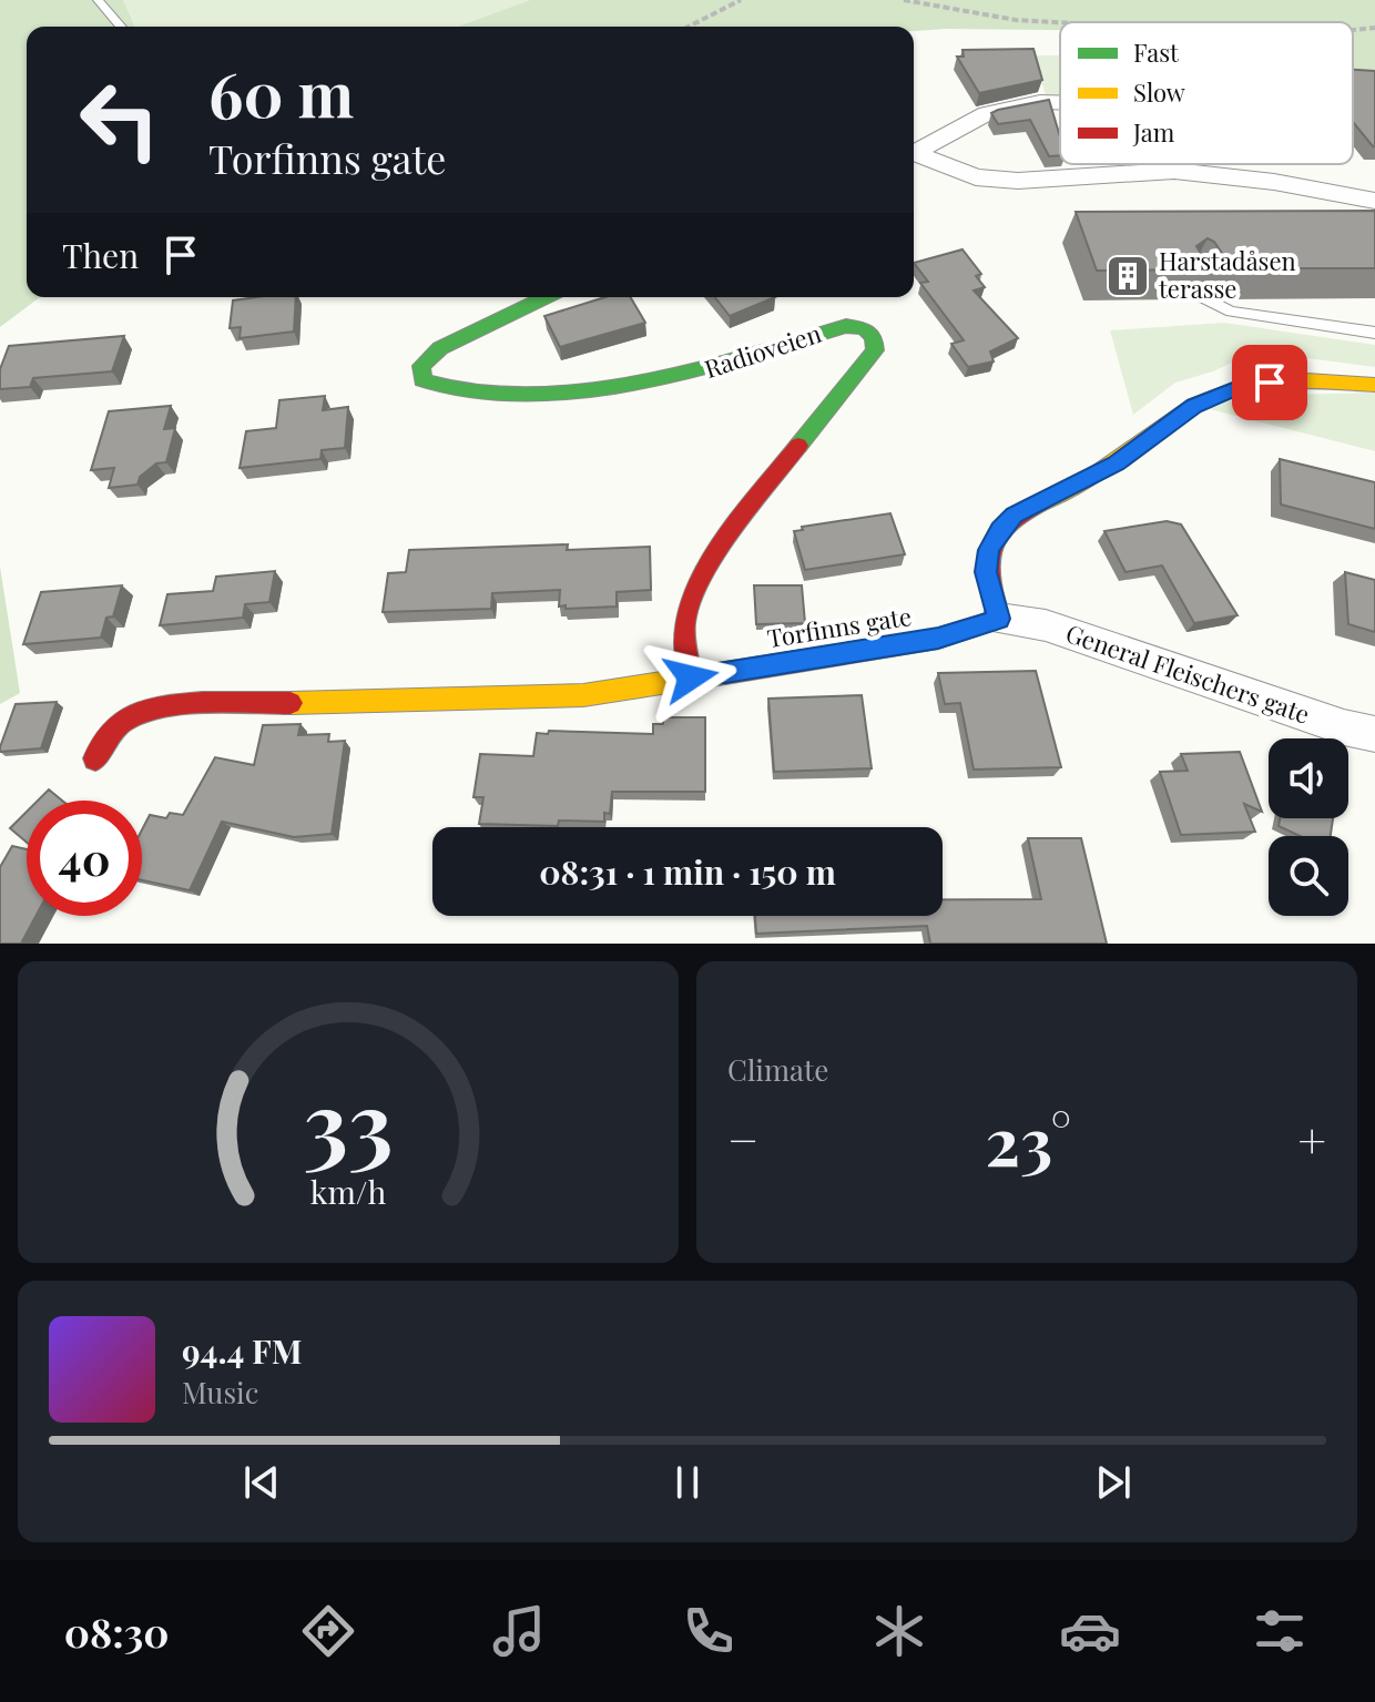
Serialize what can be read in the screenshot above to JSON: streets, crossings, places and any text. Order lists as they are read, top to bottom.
{
  "streets": {
    "street": ["Radioveien", "Torfinns gate", "General Fleischers gate"]
  },
  "crossings": [
    ["Radioveien", "Torfinns gate"],
    ["Torfinns gate", "General Fleischers gate"]
  ],
  "places": {
    "building": ["Harstadåsen terasse"]
  },
  "legend": ["Fast", "Slow", "Jam"],
  "page": {
    "turn": ["60 m", "Torfinns gate"],
    "then": "Then",
    "limit": "40",
    "trip": "08:31 · 1 min · 150 m",
    "tile": "Climate",
    "heat": ["−", "23°", "+"],
    "song": ["94.4 FM", "Music"],
    "tabs": "08:30",
    "gauge": ["33", "km/h"]
  }
}
